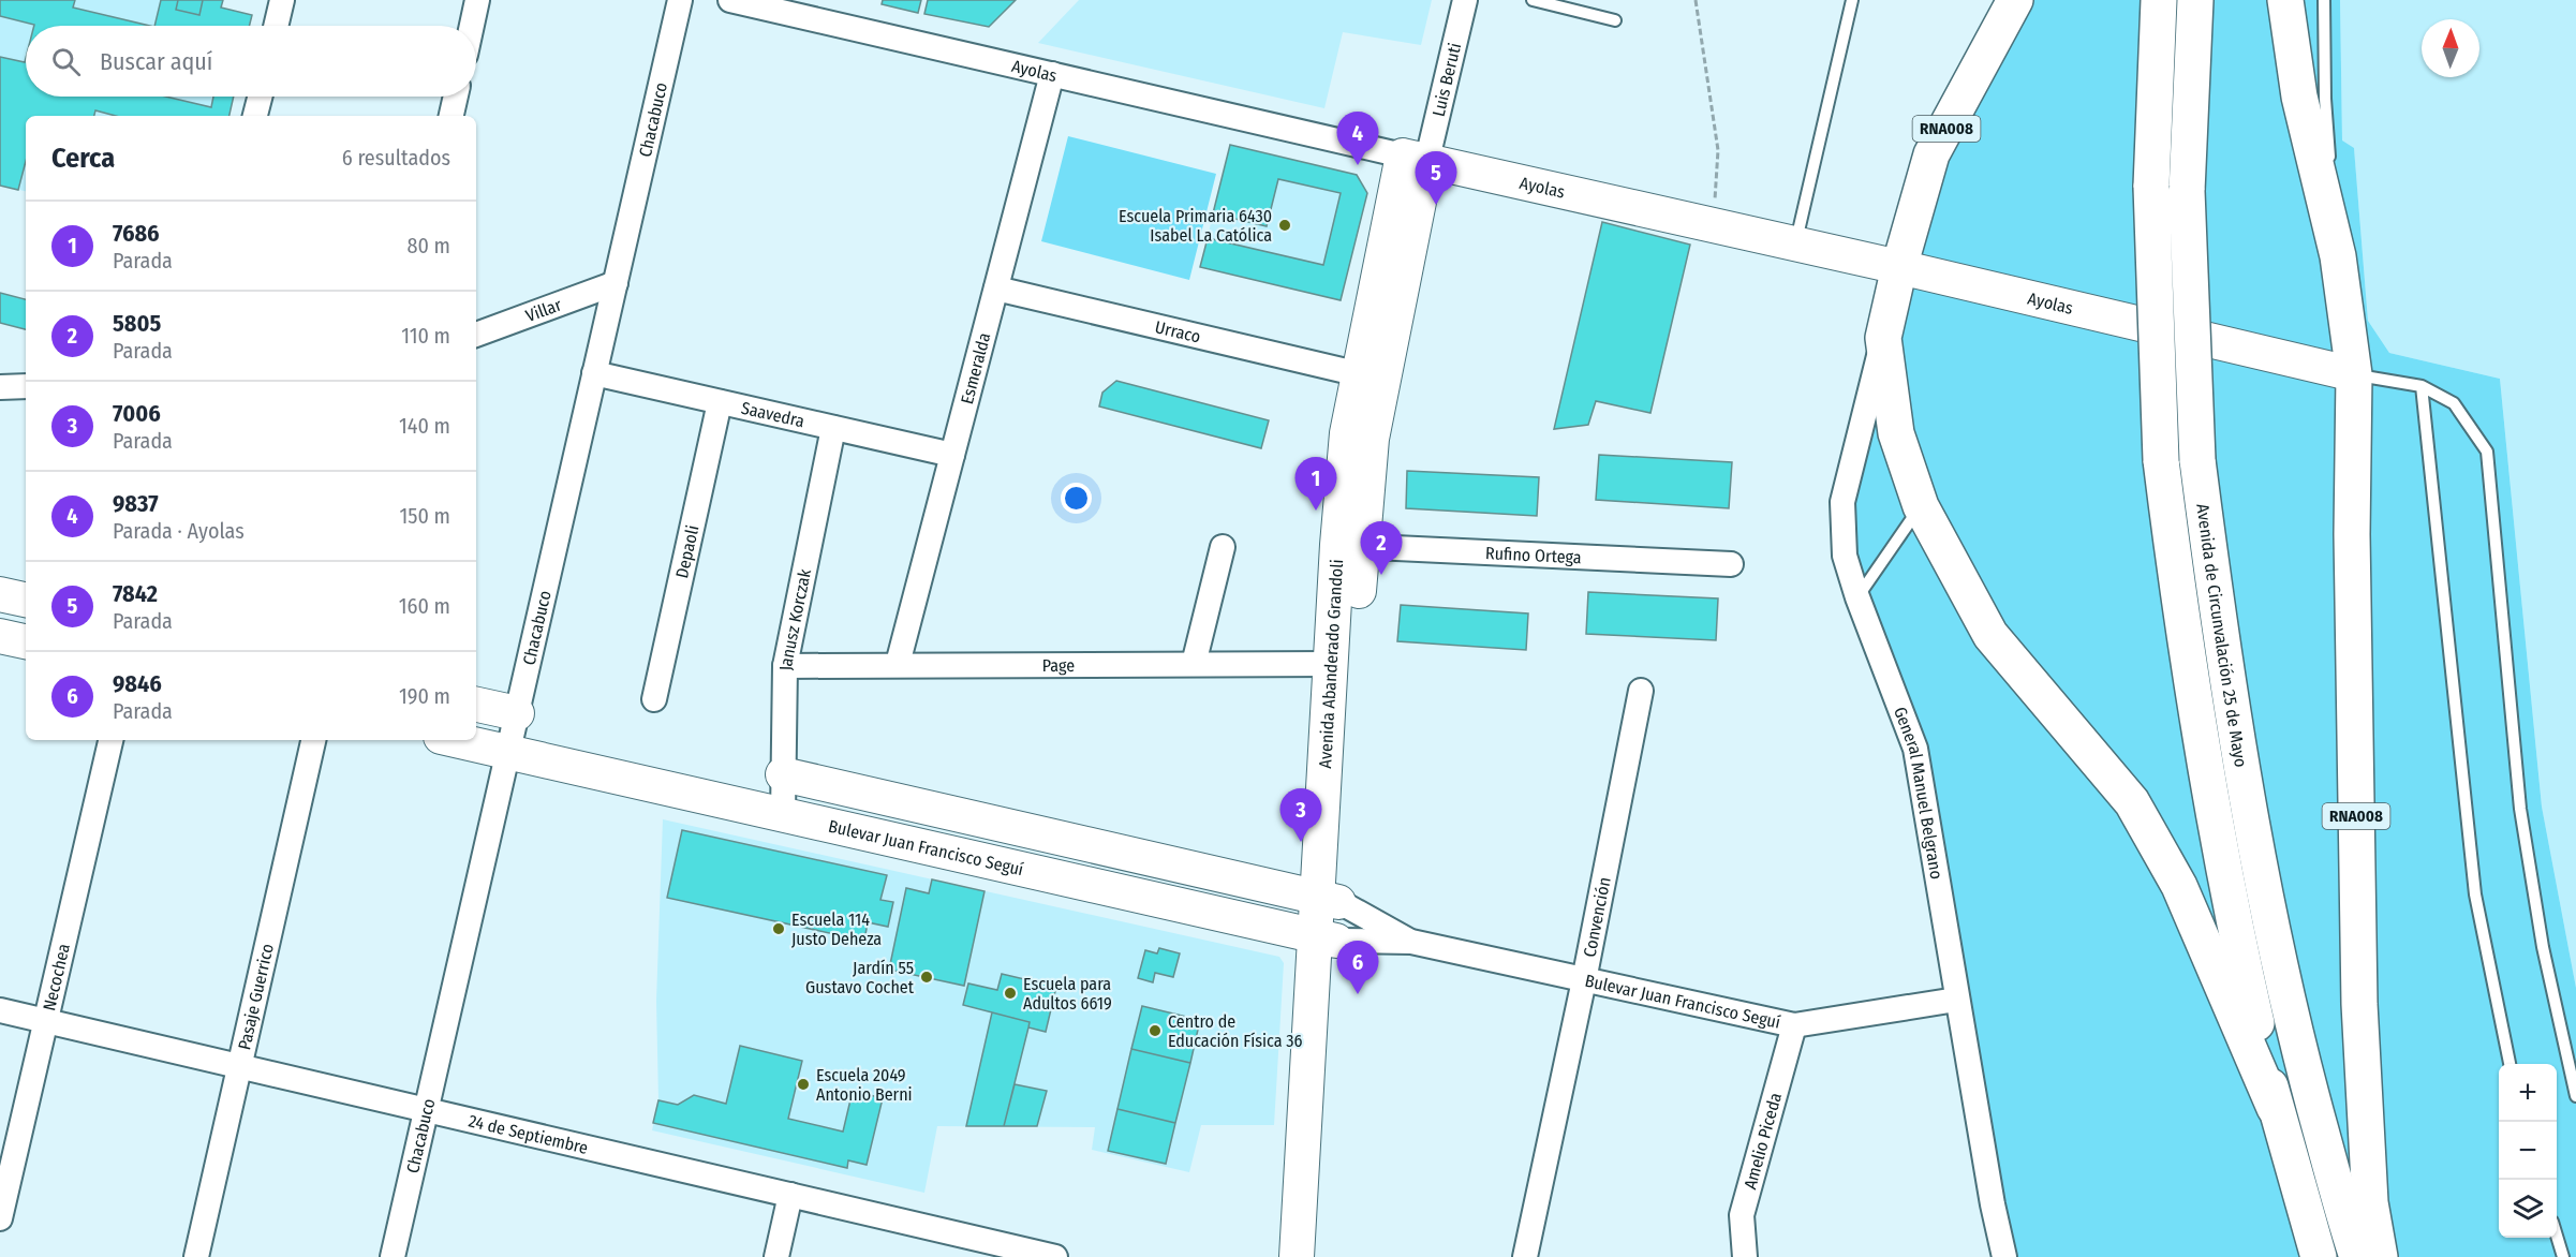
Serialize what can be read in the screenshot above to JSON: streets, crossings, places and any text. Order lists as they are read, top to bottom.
{
  "streets": {
    "highway": ["RNA008", "Avenida de Circunvalación 25 de Mayo"],
    "street": [
      "Ayolas",
      "Luis Beruti",
      "Chacabuco",
      "Villar",
      "Urraco",
      "Esmeralda",
      "Saavedra",
      "Depaoli",
      "Rufino Ortega",
      "Janusz Korczak",
      "Page",
      "Avenida Abanderado Grandoli",
      "General Manuel Belgrano",
      "Bulevar Juan Francisco Seguí",
      "Convención",
      "Necochea",
      "Pasaje Guerrico",
      "24 de Septiembre",
      "Amelio Piceda"
    ]
  },
  "crossings": [
    ["Ayolas", "Luis Beruti"],
    ["Ayolas", "RNA008"],
    ["Ayolas", "Esmeralda"],
    ["Ayolas", "Avenida Abanderado Grandoli"],
    ["Luis Beruti", "Avenida Abanderado Grandoli"],
    ["Chacabuco", "Villar"],
    ["Chacabuco", "Saavedra"],
    ["Chacabuco", "Bulevar Juan Francisco Seguí"],
    ["Chacabuco", "24 de Septiembre"],
    ["Urraco", "Esmeralda"],
    ["Urraco", "Avenida Abanderado Grandoli"],
    ["Esmeralda", "Saavedra"],
    ["Esmeralda", "Page"],
    ["Saavedra", "Depaoli"],
    ["Saavedra", "Janusz Korczak"],
    ["Rufino Ortega", "Avenida Abanderado Grandoli"],
    ["Janusz Korczak", "Page"],
    ["Janusz Korczak", "Bulevar Juan Francisco Seguí"],
    ["Page", "Avenida Abanderado Grandoli"],
    ["Avenida Abanderado Grandoli", "Bulevar Juan Francisco Seguí"],
    ["General Manuel Belgrano", "Bulevar Juan Francisco Seguí"],
    ["Bulevar Juan Francisco Seguí", "Convención"],
    ["Bulevar Juan Francisco Seguí", "Amelio Piceda"],
    ["Necochea", "24 de Septiembre"],
    ["Pasaje Guerrico", "24 de Septiembre"]
  ],
  "places": [
    "Escuela Primaria 6430 Isabel La Católica",
    "Escuela 114 Justo Deheza",
    "Jardín 55 Gustavo Cochet",
    "Escuela para Adultos 6619",
    "Centro de Educación Física 36",
    "Escuela 2049 Antonio Berni"
  ],
  "north": "top",
  "page": {
    "search": "Buscar aquí",
    "pins": [
      "4",
      "5",
      "1",
      "2",
      "3",
      "6"
    ],
    "heading": ["Cerca", "6 resultados"],
    "list": [
      {
        "mark": "1",
        "name": "7686",
        "note": "Parada",
        "value": "80 m"
      },
      {
        "mark": "2",
        "name": "5805",
        "note": "Parada",
        "value": "110 m"
      },
      {
        "mark": "3",
        "name": "7006",
        "note": "Parada",
        "value": "140 m"
      },
      {
        "mark": "4",
        "name": "9837",
        "note": "Parada · Ayolas",
        "value": "150 m"
      },
      {
        "mark": "5",
        "name": "7842",
        "note": "Parada",
        "value": "160 m"
      },
      {
        "mark": "6",
        "name": "9846",
        "note": "Parada",
        "value": "190 m"
      }
    ],
    "map_buttons": ["+", "−"]
  }
}
